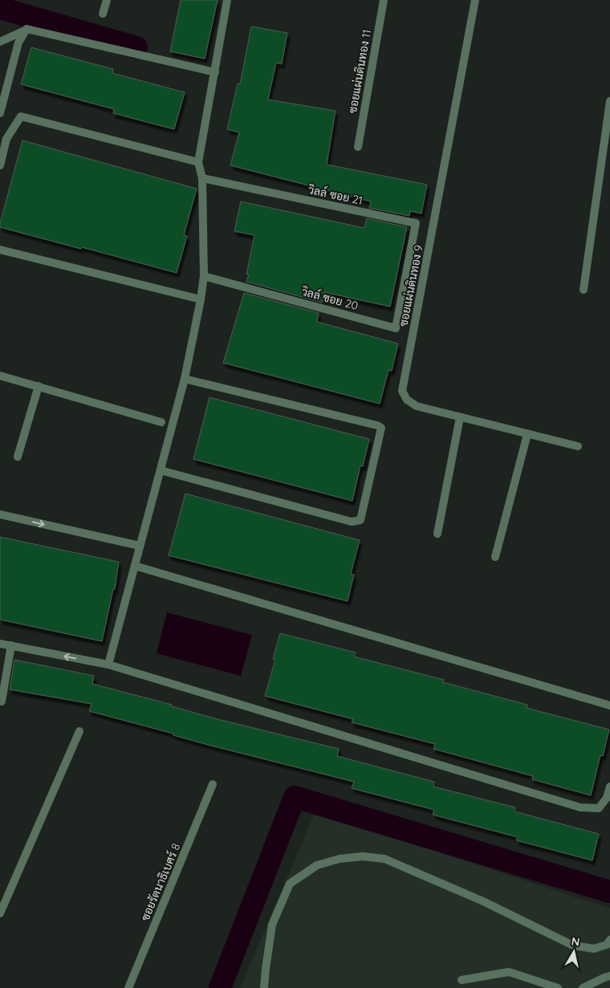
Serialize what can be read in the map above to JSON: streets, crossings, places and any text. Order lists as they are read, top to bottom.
{
  "streets": {
    "street": [
      "ซอยแผ่นดินทอง 11",
      "วิลล์ ซอย 21",
      "ซอยแผ่นดินทอง 9",
      "วิลล์ ซอย 20",
      "ซอยรัตนาธิเบศร์ 8"
    ]
  },
  "crossings": [
    ["วิลล์ ซอย 21", "วิลล์ ซอย 20"]
  ],
  "north": "top"
}
